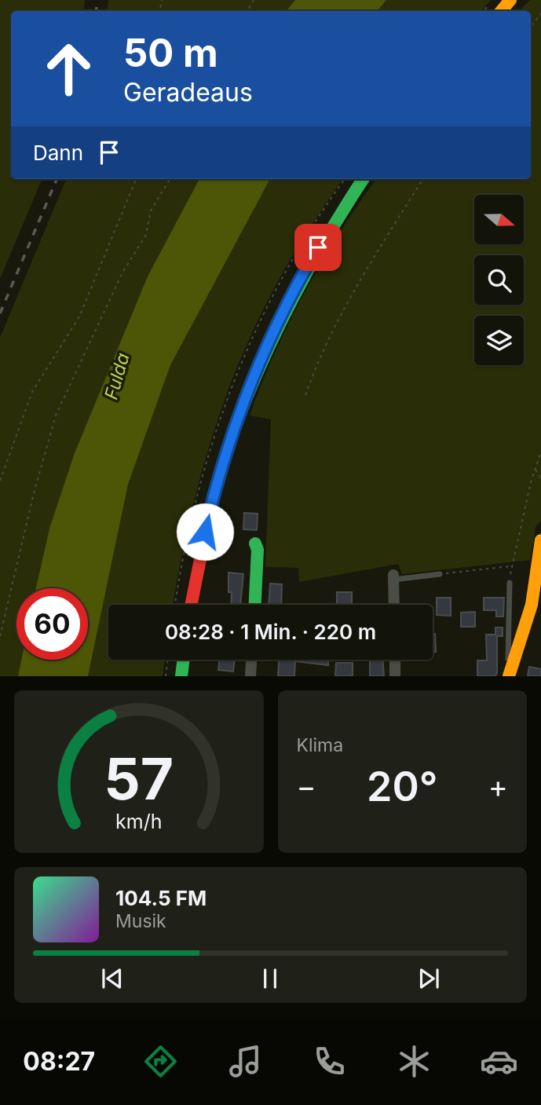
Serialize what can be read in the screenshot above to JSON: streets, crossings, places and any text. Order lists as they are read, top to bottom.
{
  "water": ["Fulda"],
  "north": "right",
  "page": {
    "turn": ["50 m", "Geradeaus"],
    "then": "Dann",
    "limit": "60",
    "trip": "08:28 · 1 Min. · 220 m",
    "tile": "Klima",
    "heat": ["−", "20°", "+"],
    "song": ["104.5 FM", "Musik"],
    "tabs": "08:27",
    "gauge": ["57", "km/h"]
  }
}
